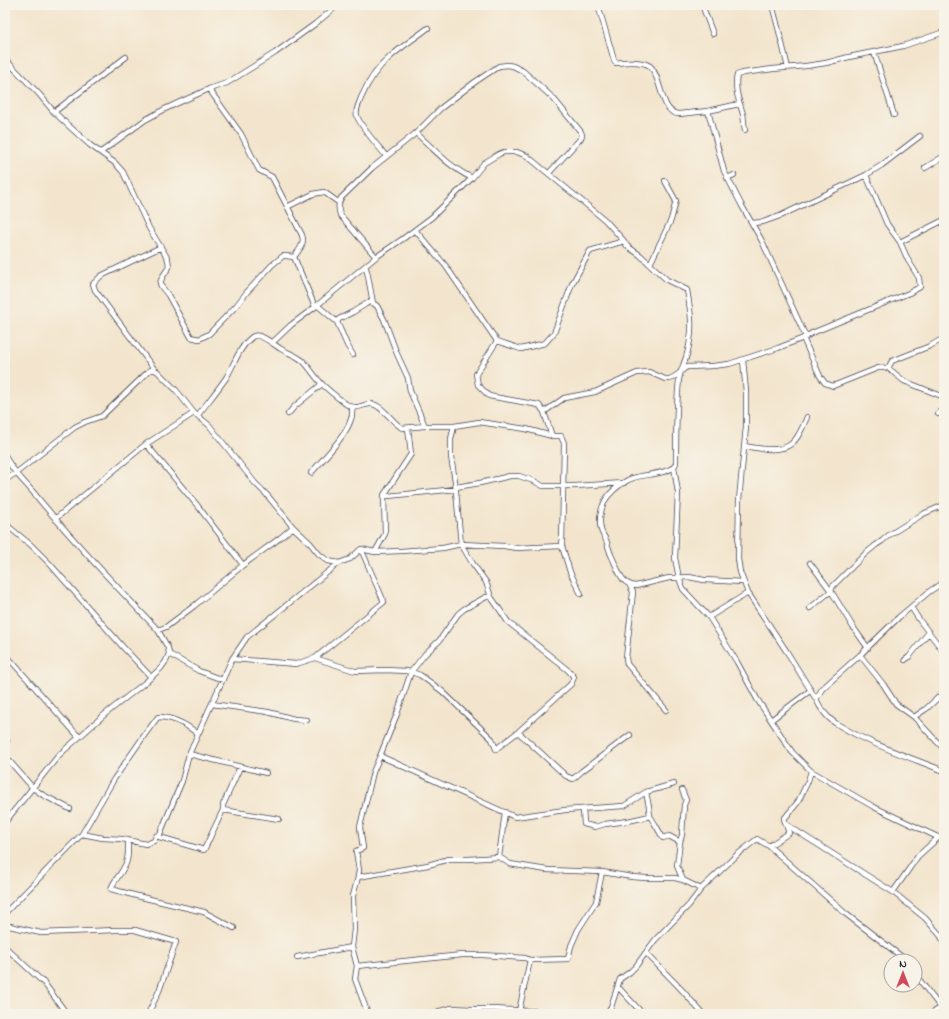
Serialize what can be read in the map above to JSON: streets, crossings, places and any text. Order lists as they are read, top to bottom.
{
  "north": "top"
}
